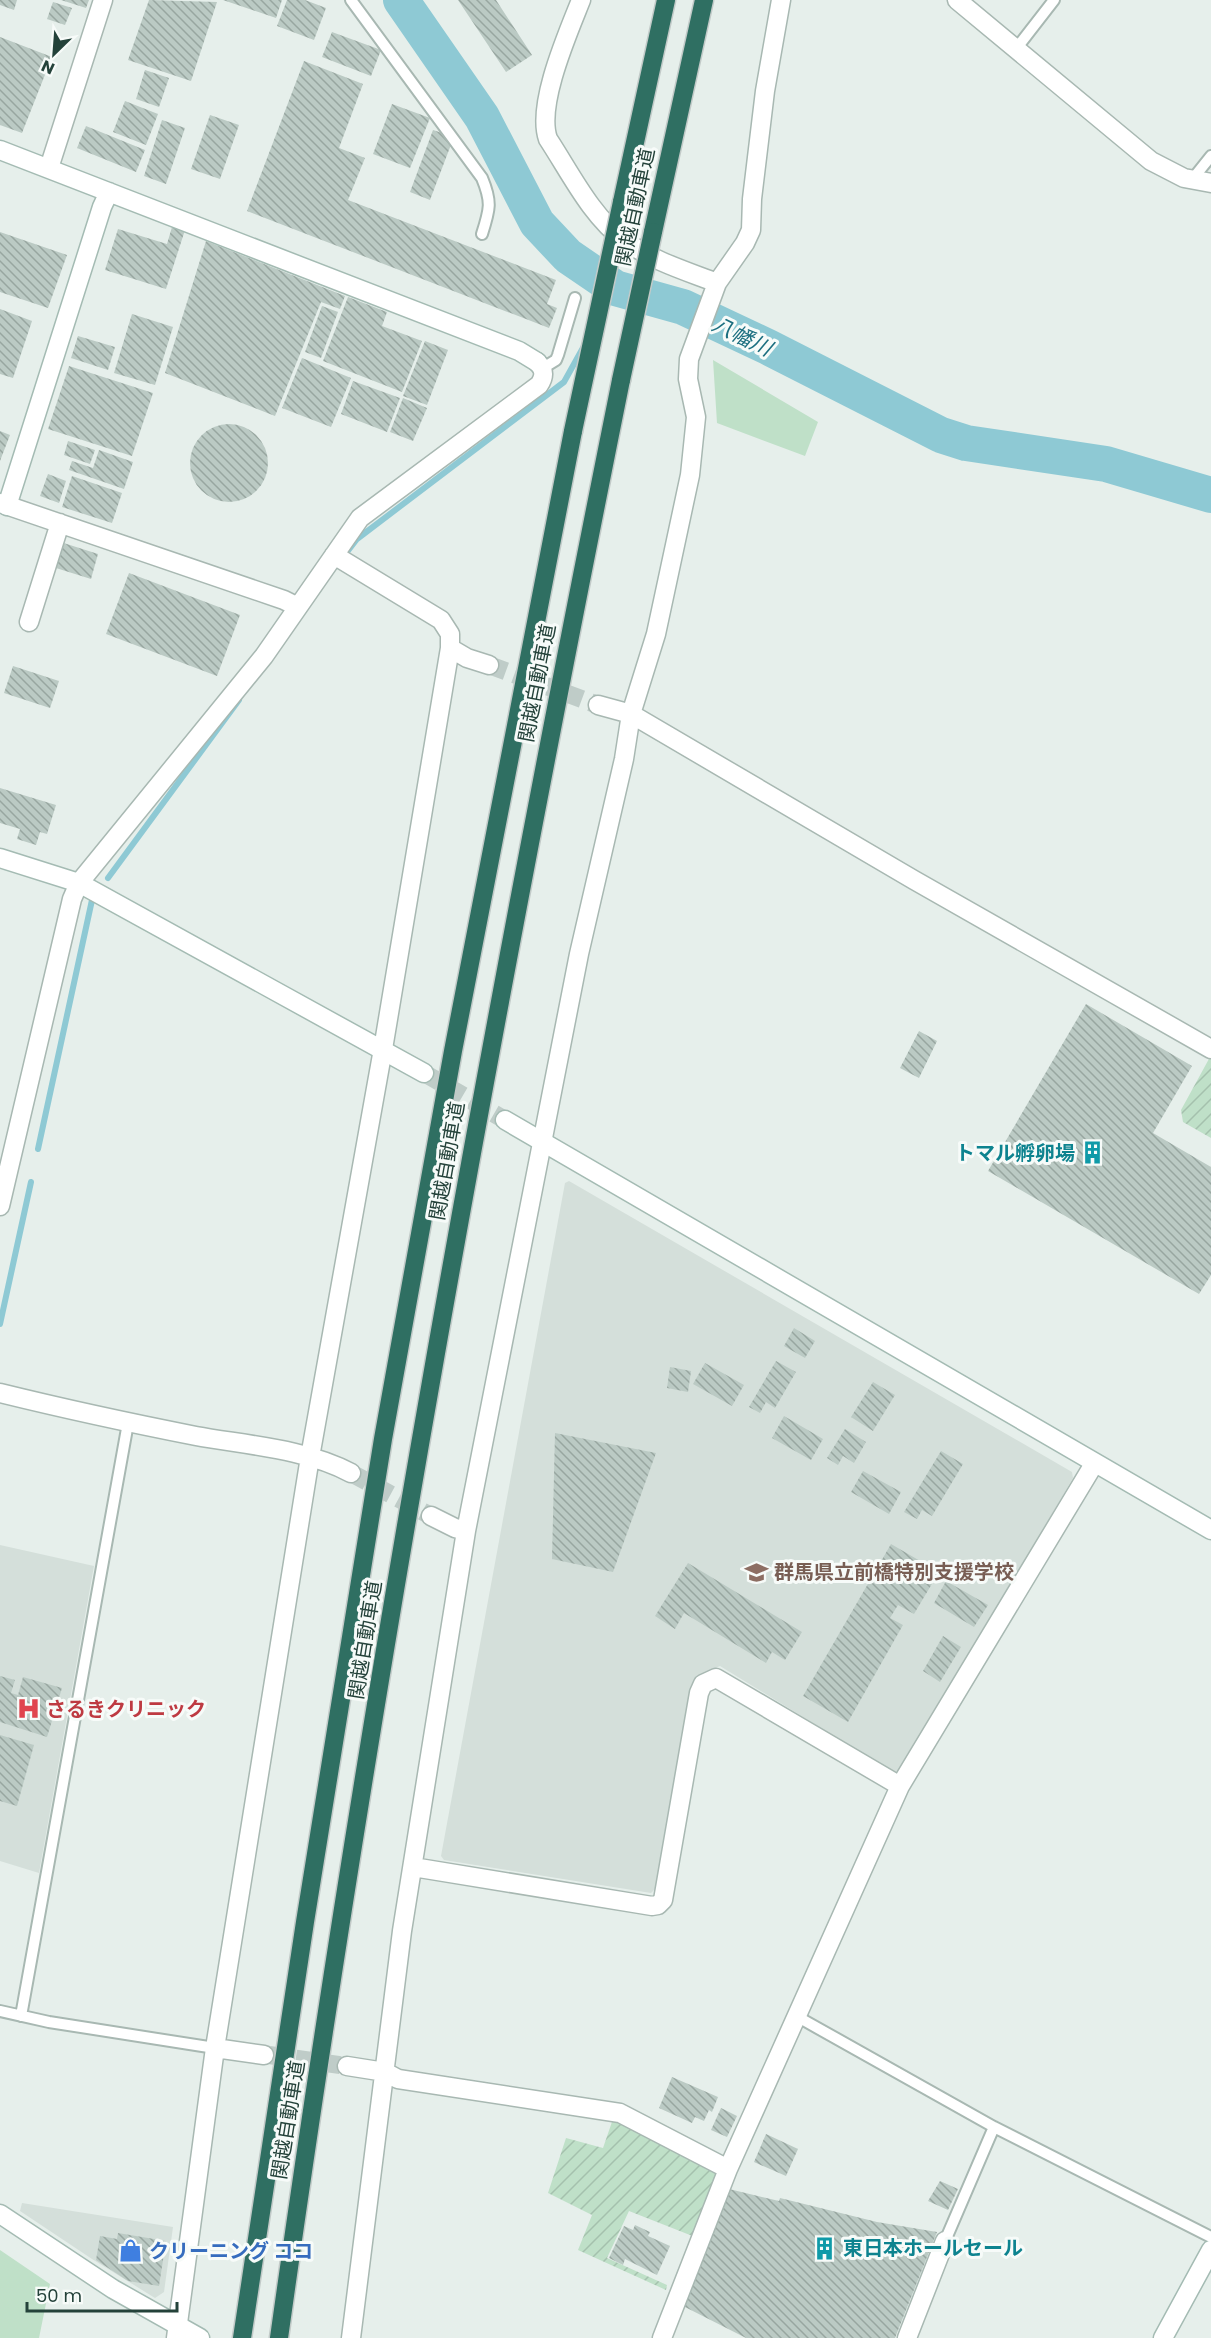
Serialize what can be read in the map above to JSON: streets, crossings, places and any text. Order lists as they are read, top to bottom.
{
  "streets": {
    "highway": ["関越自動車道"]
  },
  "water": ["八幡川"],
  "places": {
    "building": ["トマル孵卵場", "東日本ホールセール"],
    "school or university": ["群馬県立前橋特別支援学校"],
    "hospital": ["さるきクリニック"],
    "shop": ["クリーニング ココ"]
  },
  "scale_bar": "50 m",
  "north": "bottom left"
}
